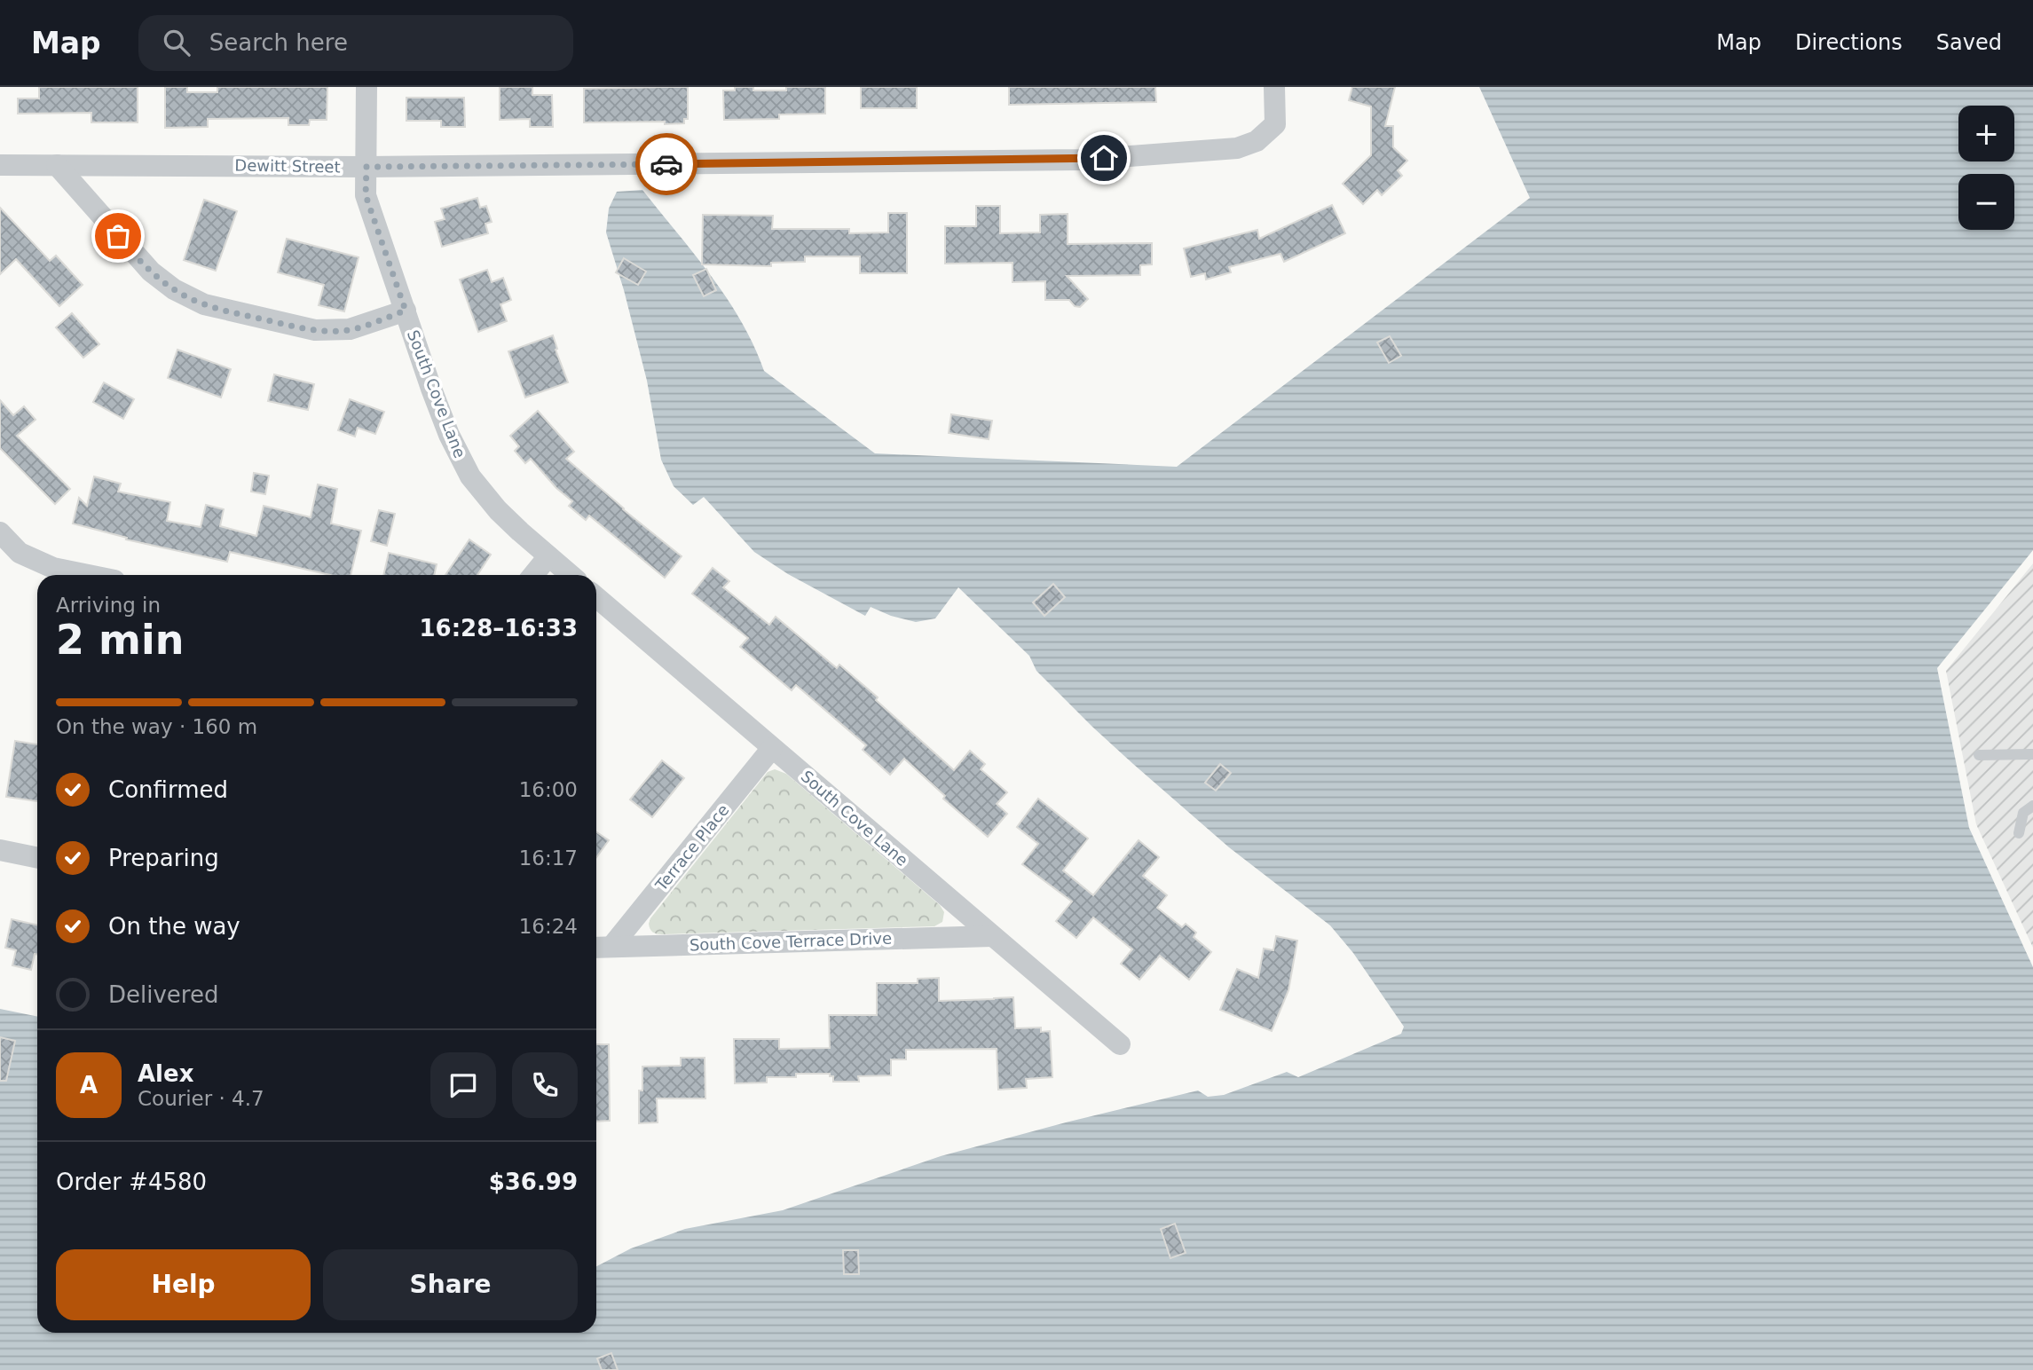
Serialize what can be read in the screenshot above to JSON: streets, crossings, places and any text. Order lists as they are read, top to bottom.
{
  "streets": {
    "street": [
      "Dewitt Street",
      "South Cove Lane",
      "Terrace Place",
      "South Cove Terrace Drive"
    ]
  },
  "crossings": [
    ["Dewitt Street", "South Cove Lane"],
    ["South Cove Lane", "Terrace Place"],
    ["South Cove Lane", "South Cove Terrace Drive"],
    ["Terrace Place", "South Cove Terrace Drive"]
  ],
  "page": {
    "header": "Map",
    "search": "Search here",
    "nav": ["Map", "Directions", "Saved"],
    "map_buttons": ["+", "−"],
    "heading": ["2 min", "Arriving in", "16:28–16:33"],
    "panel": [
      "Alex",
      "Courier · 4.7",
      "Order #4580",
      "$36.99"
    ],
    "bar": "On the way · 160 m",
    "list": [
      ["Confirmed", "16:00"],
      ["Preparing", "16:17"],
      ["On the way", "16:24"],
      "Delivered"
    ],
    "round": "A",
    "buttons": ["Help", "Share"]
  }
}
